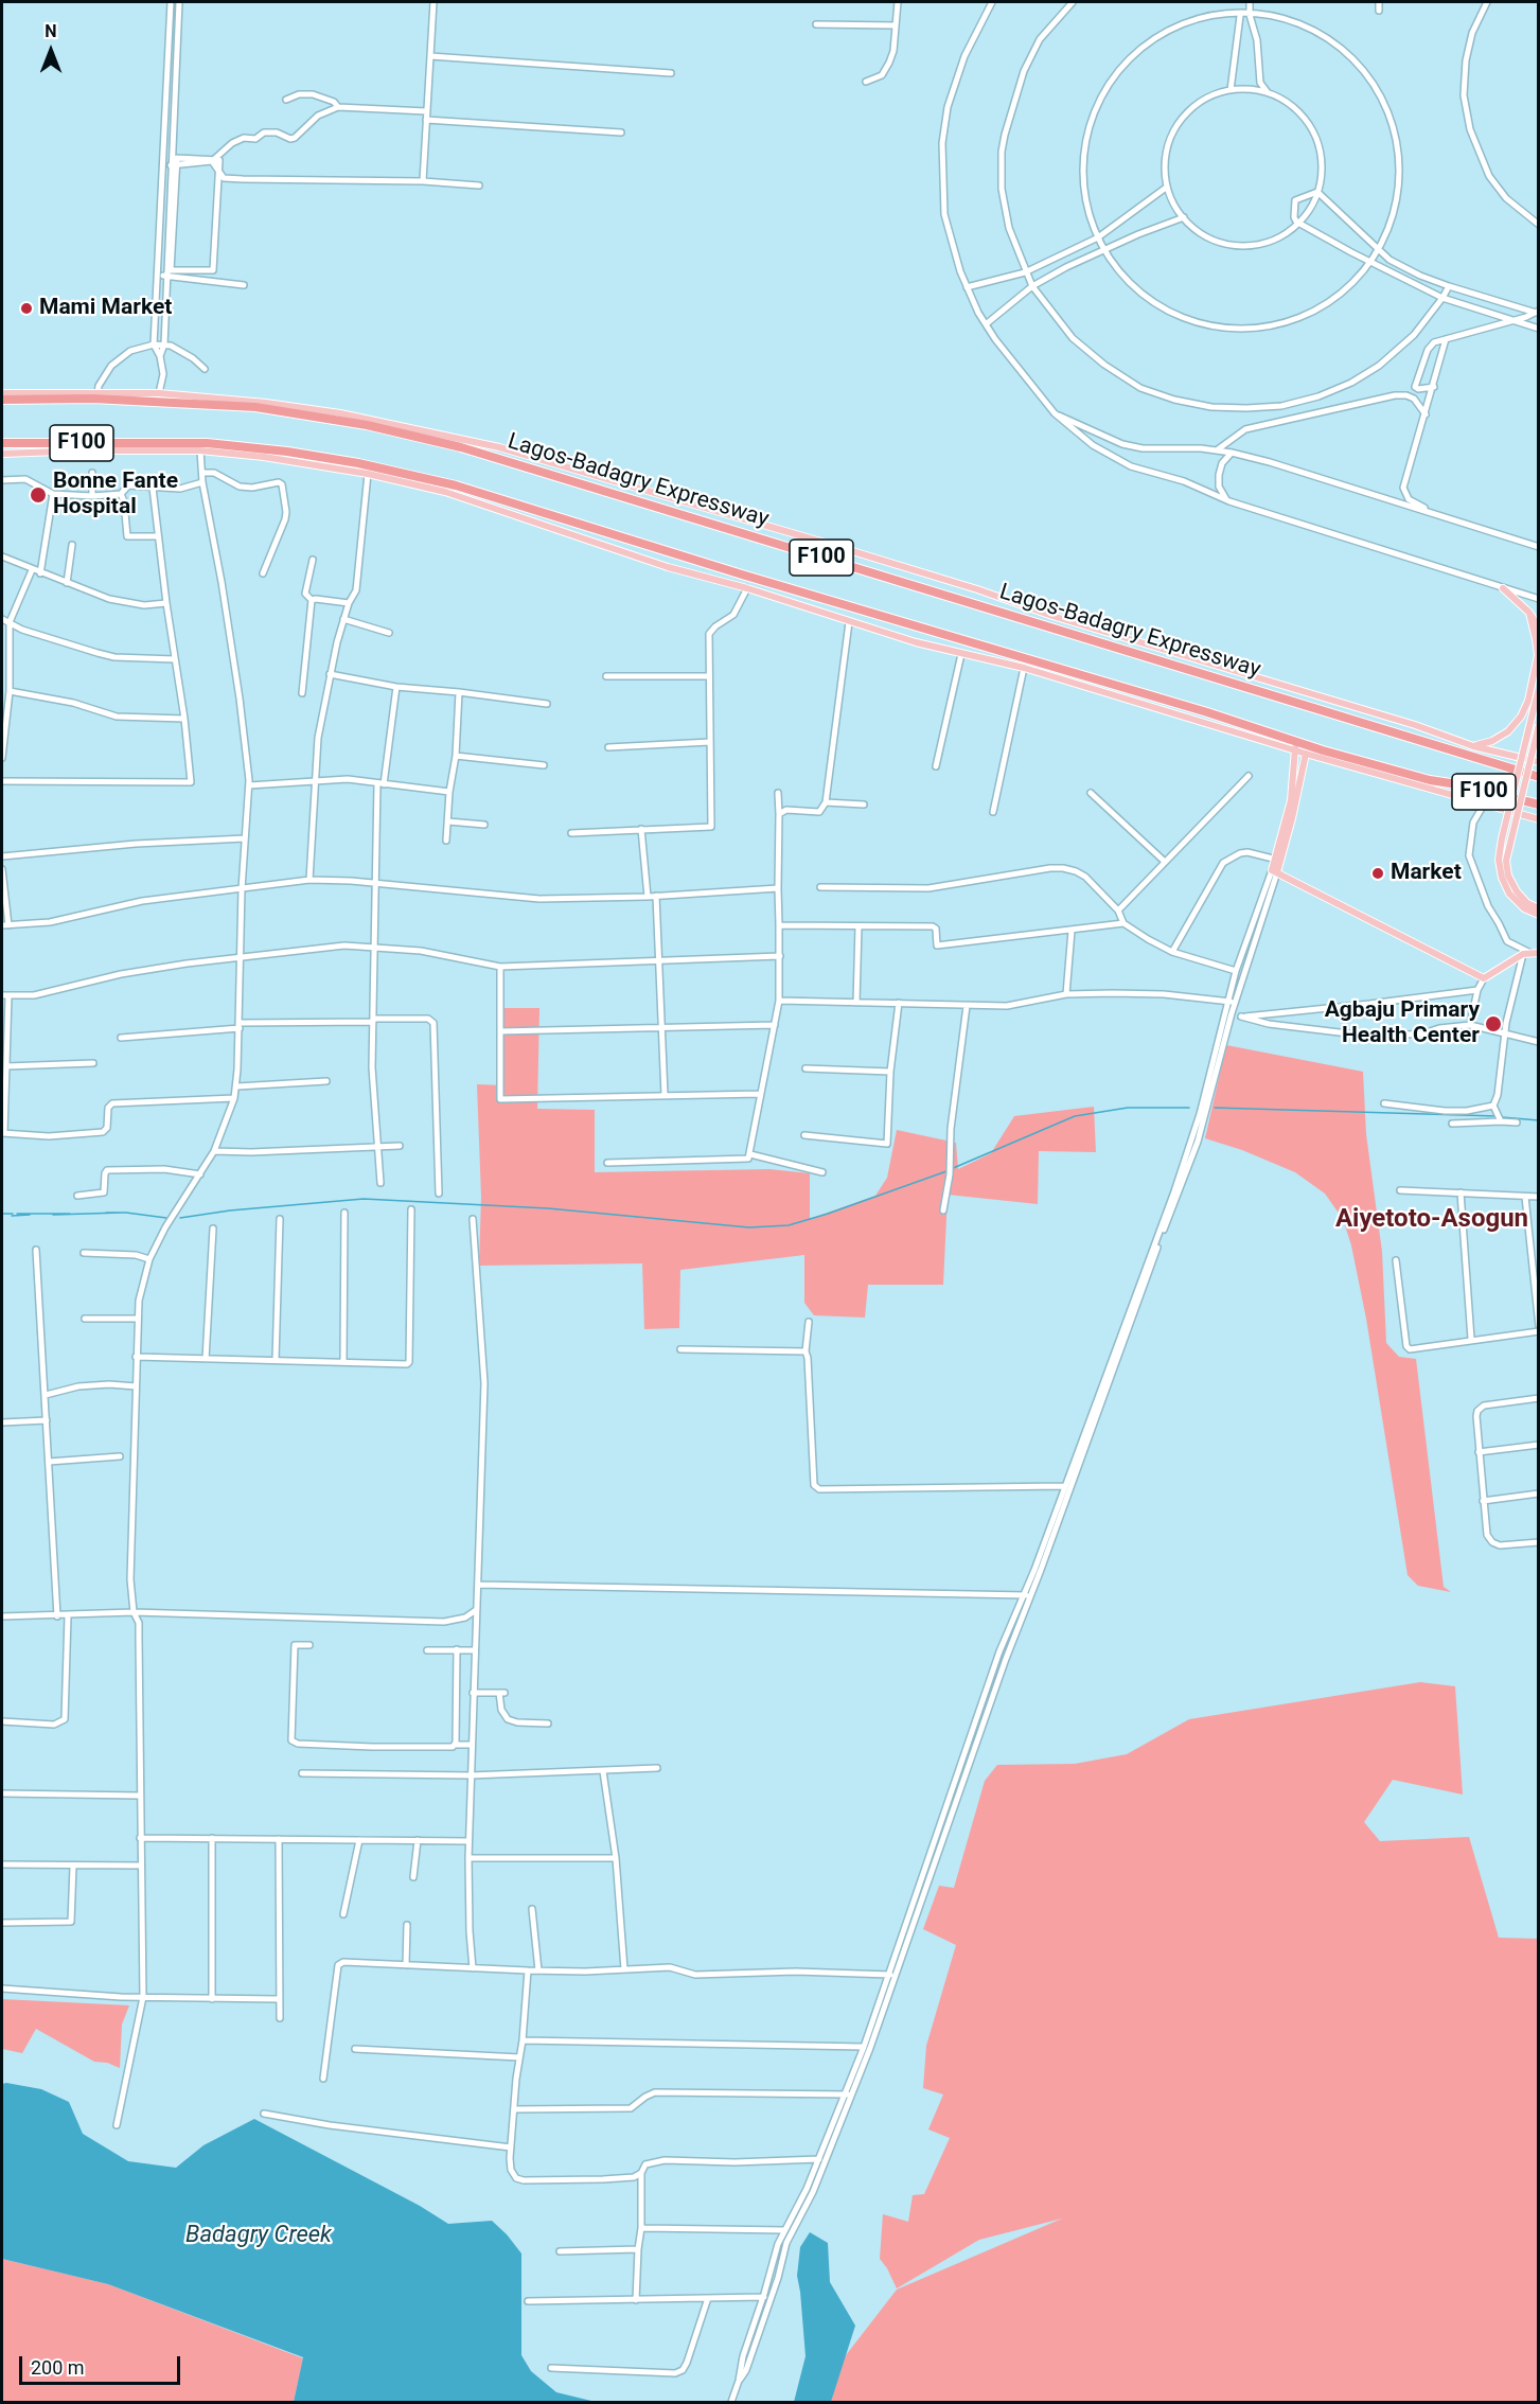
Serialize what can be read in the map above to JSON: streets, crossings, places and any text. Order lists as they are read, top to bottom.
{
  "streets": {
    "highway": ["F100", "Lagos-Badagry Expressway"]
  },
  "districts": ["Aiyetoto-Asogun"],
  "water": ["Badagry Creek"],
  "places": [
    "Mami Market",
    "Bonne Fante Hospital",
    "Market",
    "Agbaju Primary Health Center"
  ],
  "scale_bar": "200 m",
  "north": "top"
}
